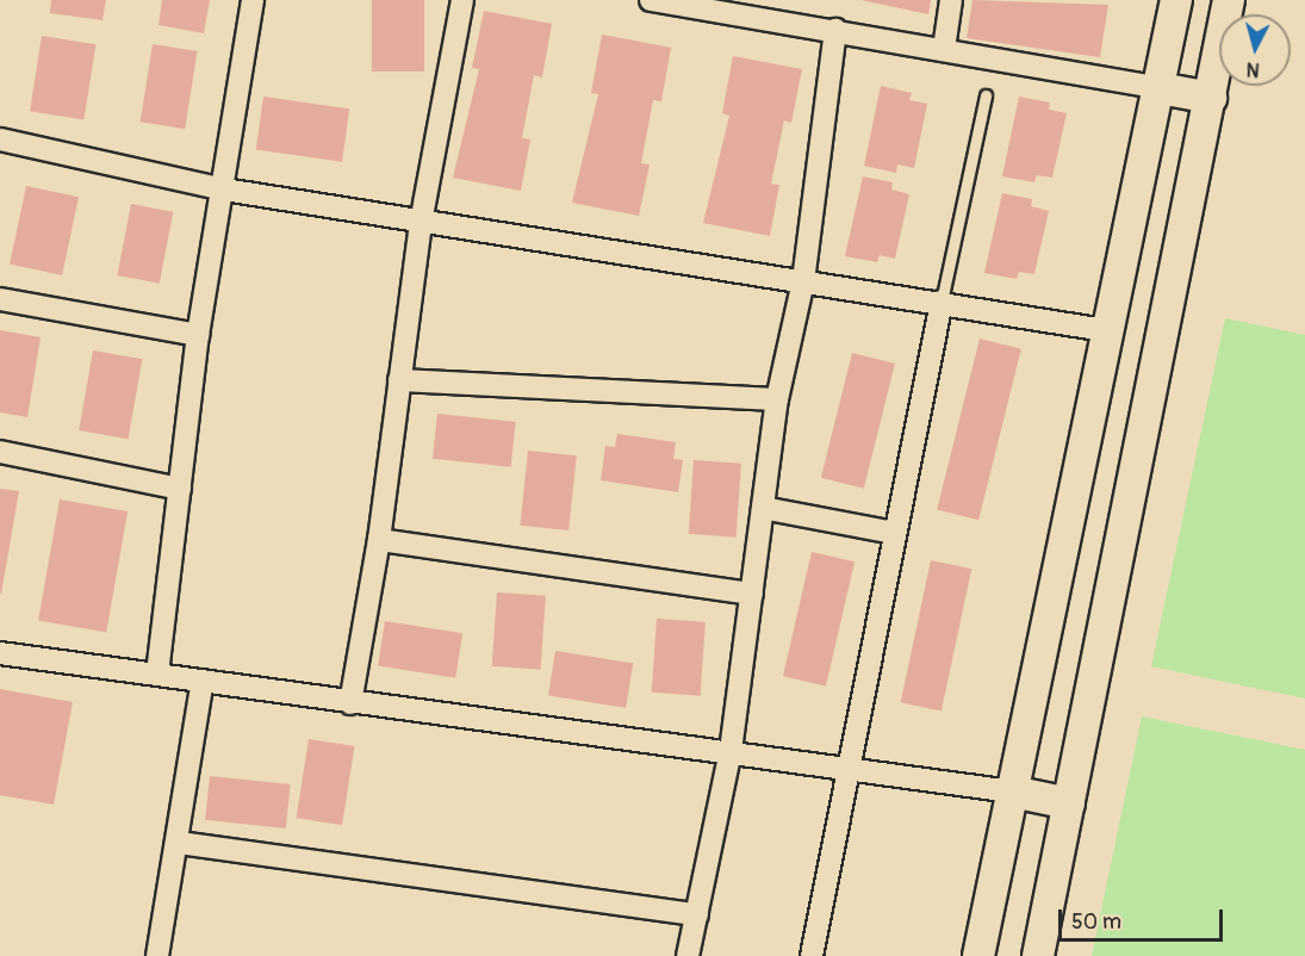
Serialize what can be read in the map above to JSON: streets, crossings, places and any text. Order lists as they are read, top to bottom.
{
  "scale_bar": "50 m",
  "north": "bottom"
}
